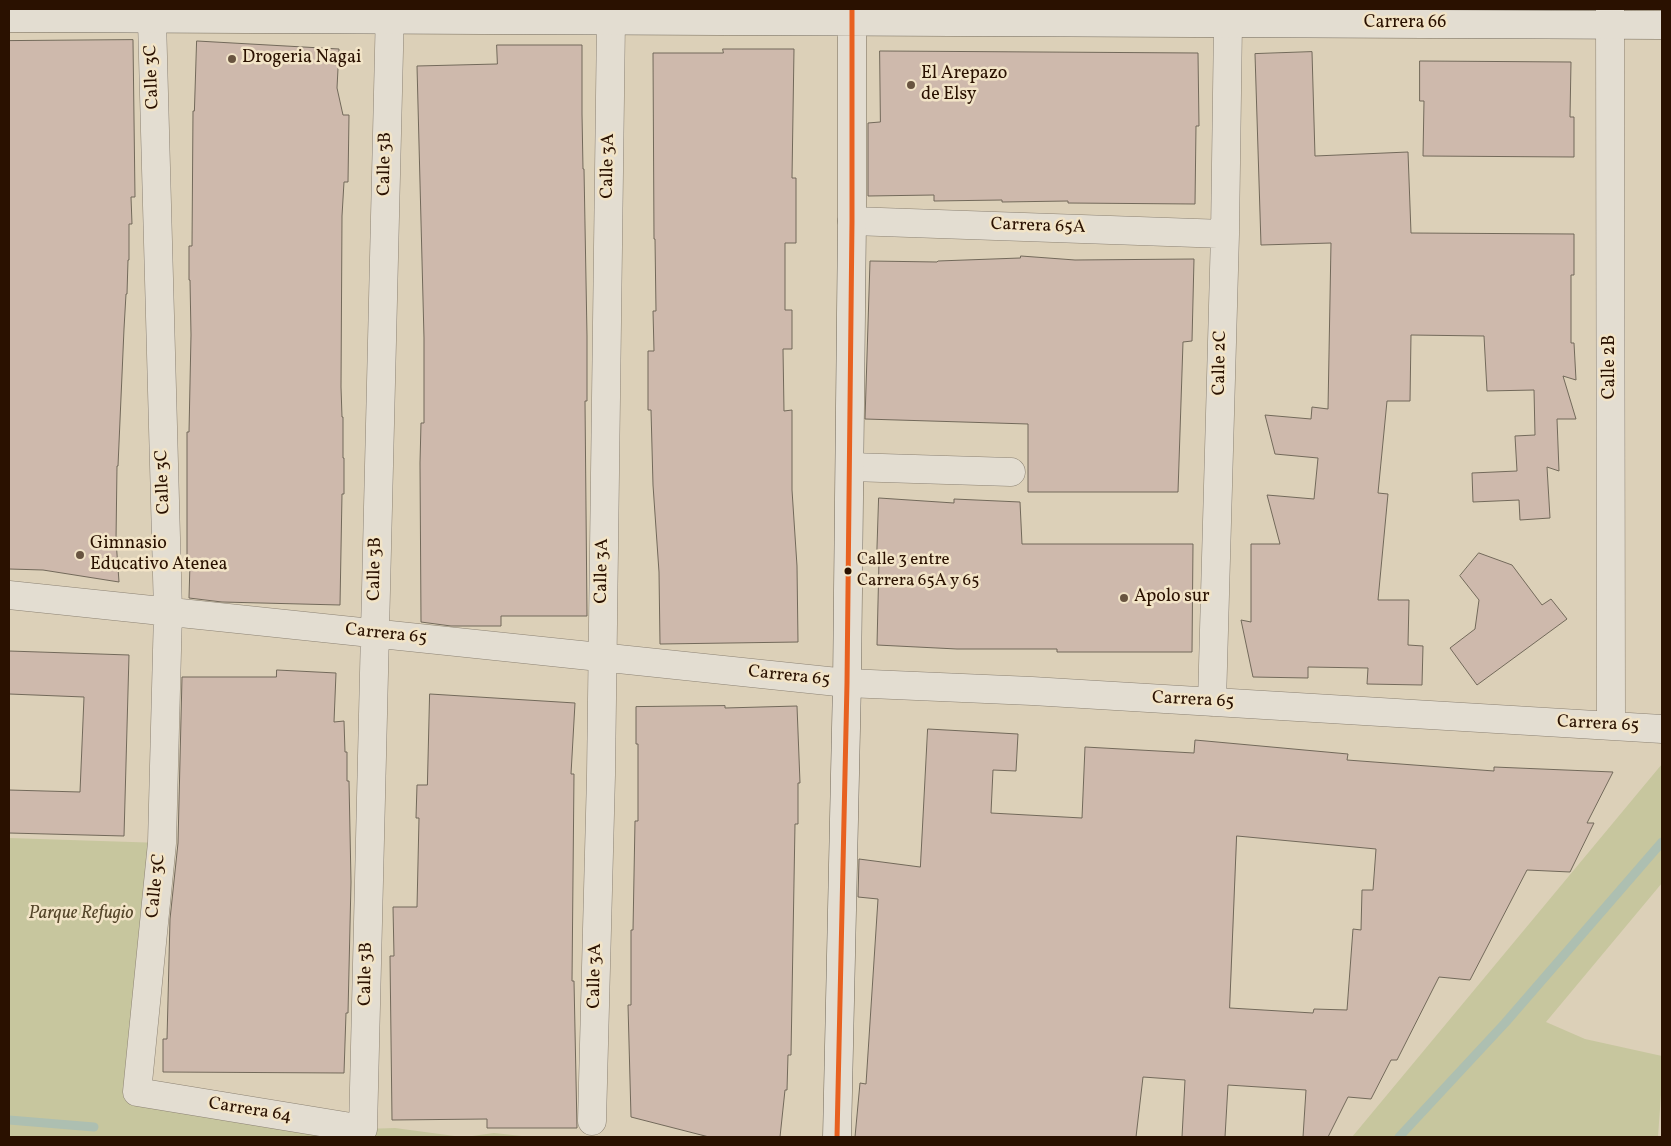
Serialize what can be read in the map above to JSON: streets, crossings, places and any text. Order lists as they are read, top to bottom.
{
  "streets": {
    "street": [
      "Carrera 66",
      "Calle 3C",
      "Calle 3B",
      "Calle 3A",
      "Carrera 65A",
      "Calle 2C",
      "Calle 2B",
      "Carrera 65",
      "Carrera 64"
    ]
  },
  "crossings": [
    ["Carrera 66", "Calle 3C"],
    ["Carrera 66", "Calle 3B"],
    ["Carrera 66", "Calle 3A"],
    ["Carrera 66", "Calle 2C"],
    ["Carrera 66", "Calle 2B"],
    ["Calle 3C", "Carrera 65"],
    ["Calle 3C", "Carrera 64"],
    ["Calle 3B", "Carrera 65"],
    ["Calle 3B", "Carrera 64"],
    ["Calle 3A", "Carrera 65"],
    ["Carrera 65A", "Calle 2C"],
    ["Calle 2C", "Carrera 65"],
    ["Calle 2B", "Carrera 65"]
  ],
  "parks": ["Parque Refugio"],
  "places": [
    "Drogeria Nagai",
    "El Arepazo de Elsy",
    "Gimnasio Educativo Atenea",
    "Calle 3 entre Carrera 65A y 65",
    "Apolo sur"
  ]
}
